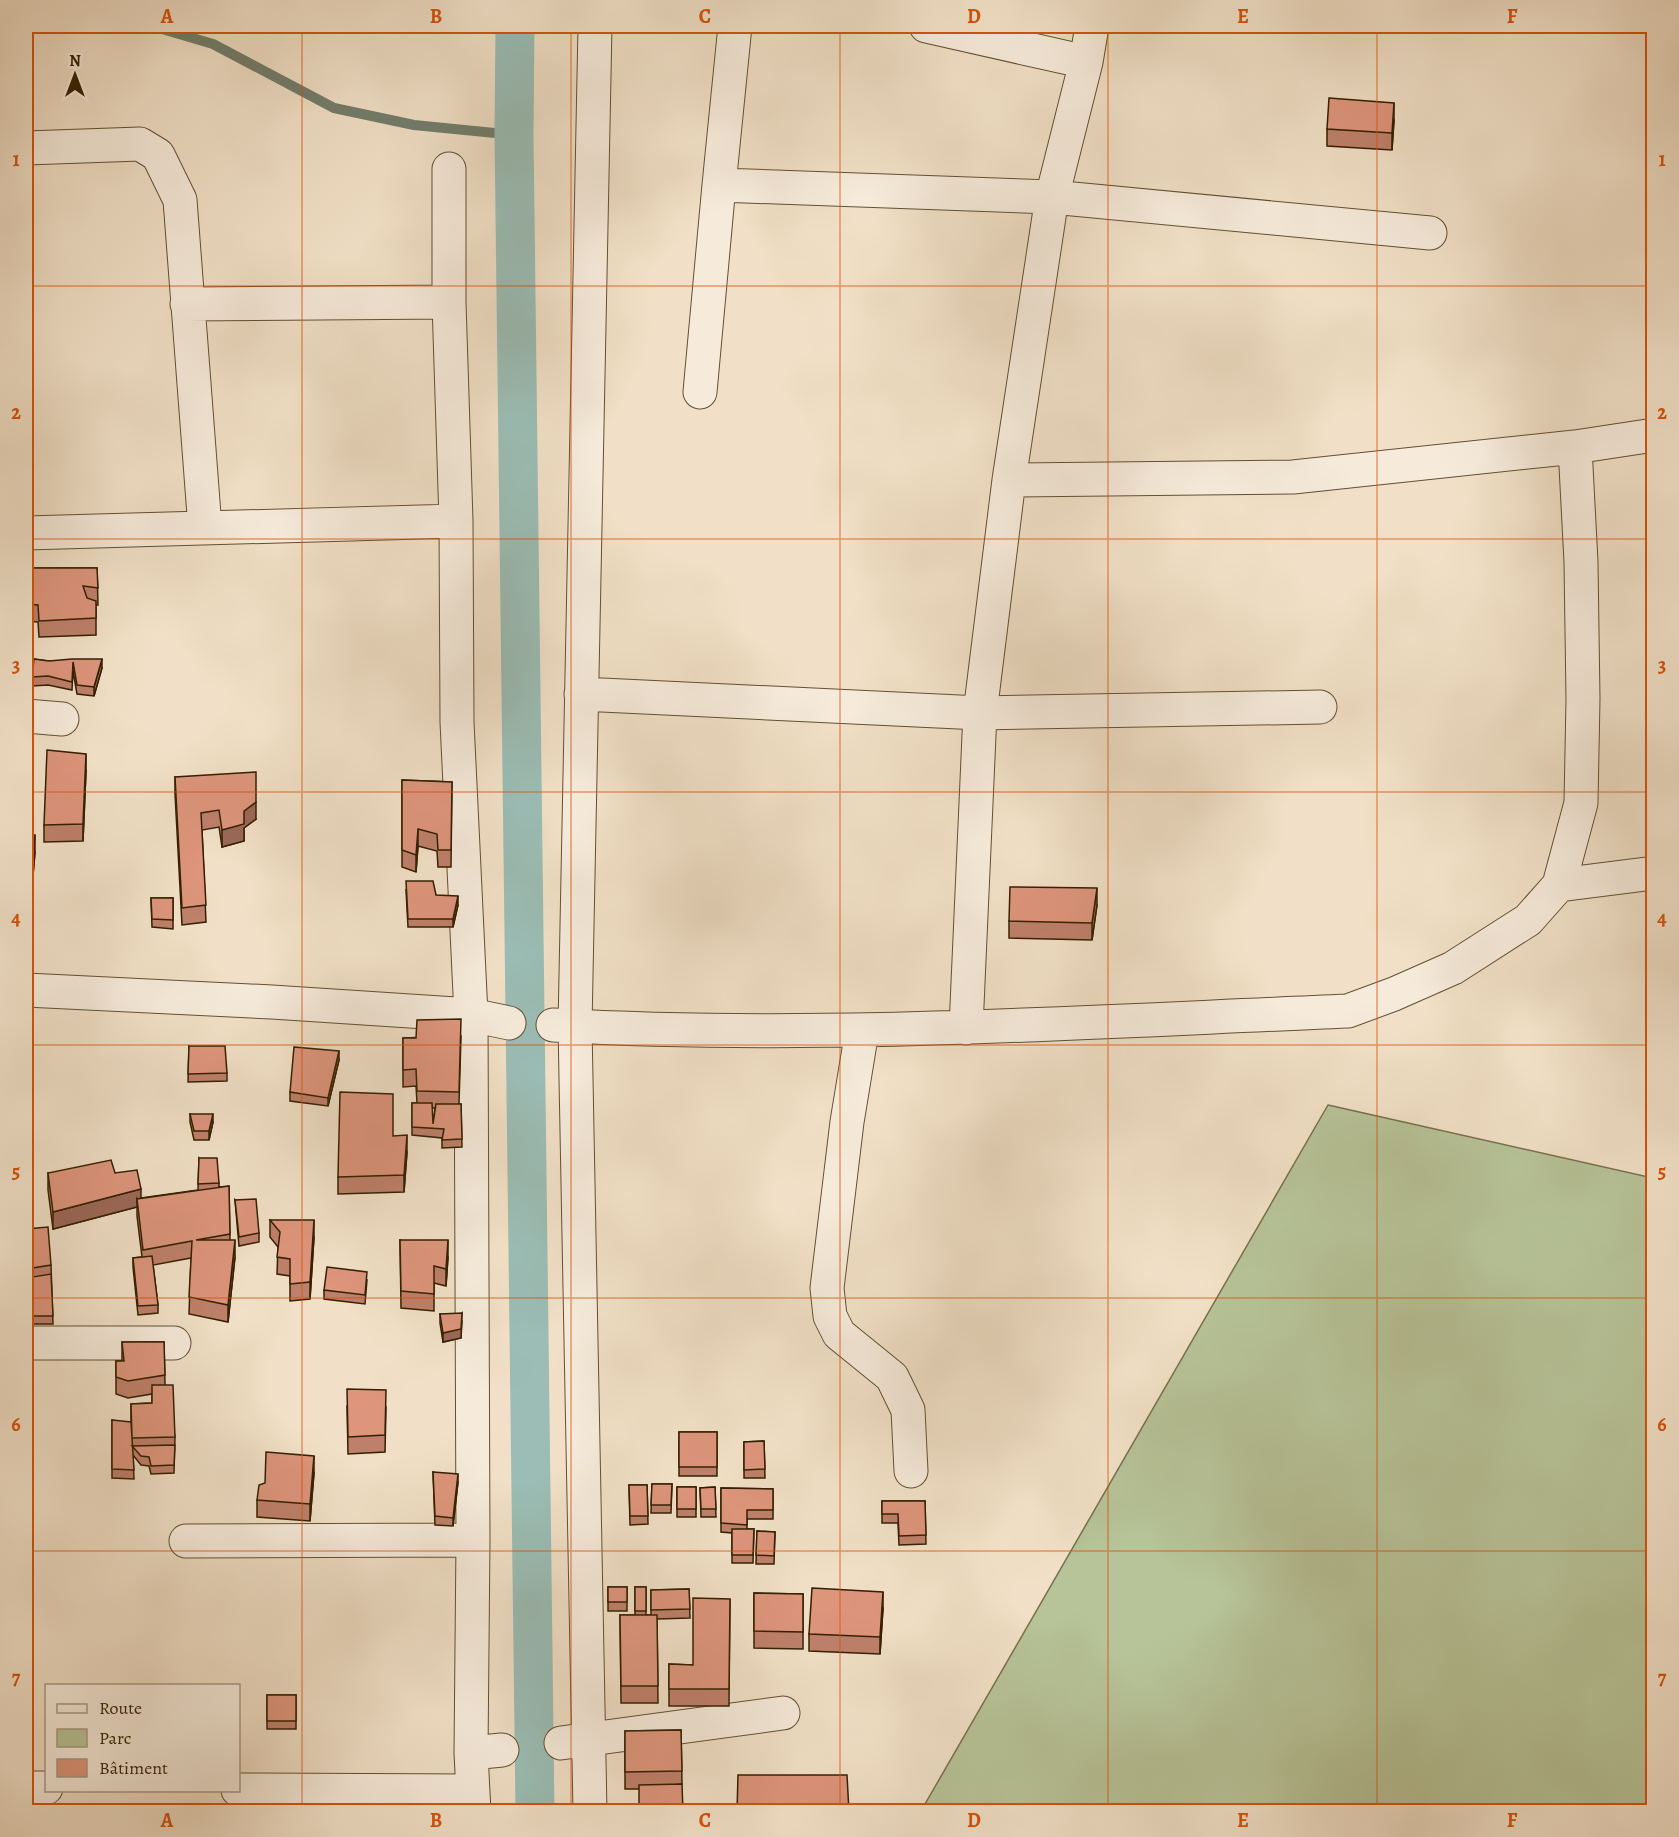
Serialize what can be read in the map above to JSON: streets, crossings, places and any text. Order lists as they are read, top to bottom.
{
  "legend": ["Route", "Parc", "Bâtiment"],
  "north": "top",
  "grid": {
    "columns": [
      "A",
      "B",
      "C",
      "D",
      "E",
      "F"
    ],
    "rows": [
      "1",
      "2",
      "3",
      "4",
      "5",
      "6",
      "7"
    ]
  }
}
